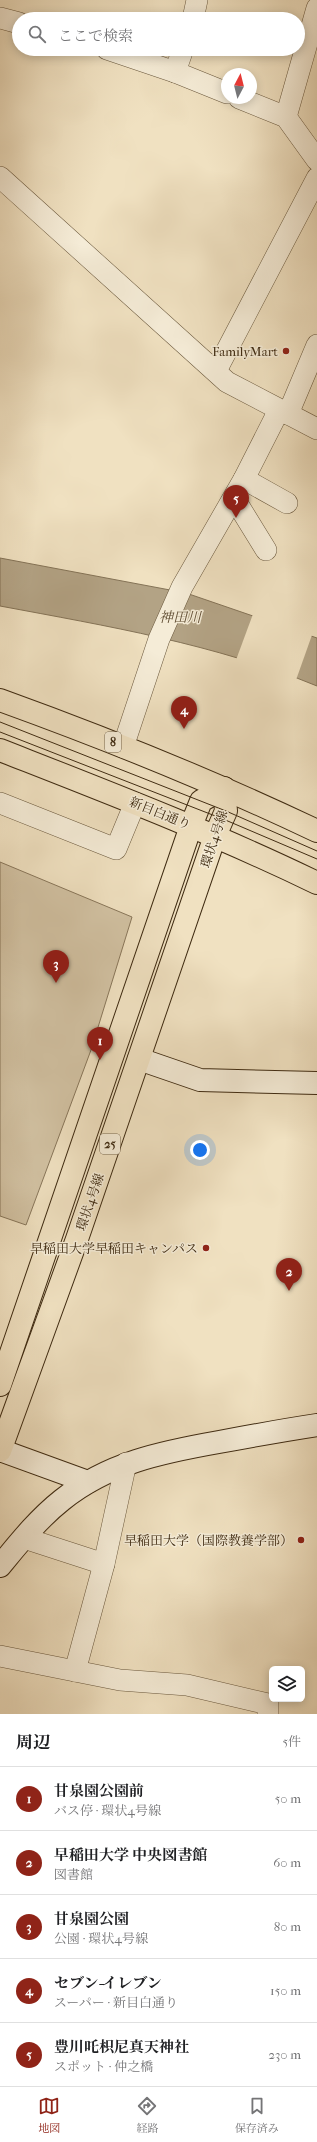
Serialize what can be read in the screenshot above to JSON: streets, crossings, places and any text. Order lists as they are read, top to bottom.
{
  "streets": {
    "main road": [
      "8",
      "新目白通り",
      "環状4号線",
      "25"
    ]
  },
  "crossings": [
    ["8", "環状4号線"],
    ["新目白通り", "環状4号線"]
  ],
  "water": ["神田川"],
  "places": ["FamilyMart", "早稲田大学早稲田キャンパス", "早稲田大学（国際教養学部）"],
  "north": "top",
  "page": {
    "search": "ここで検索",
    "pins": [
      "5",
      "4",
      "3",
      "1",
      "2"
    ],
    "heading": ["周辺", "5件"],
    "list": [
      {
        "mark": "1",
        "name": "甘泉園公園前",
        "note": "バス停 · 環状4号線",
        "value": "50 m"
      },
      {
        "mark": "2",
        "name": "早稲田大学 中央図書館",
        "note": "図書館",
        "value": "60 m"
      },
      {
        "mark": "3",
        "name": "甘泉園公園",
        "note": "公園 · 環状4号線",
        "value": "80 m"
      },
      {
        "mark": "4",
        "name": "セブン-イレブン",
        "note": "スーパー · 新目白通り",
        "value": "150 m"
      },
      {
        "mark": "5",
        "name": "豊川吒枳尼真天神社",
        "note": "スポット · 仲之橋",
        "value": "230 m"
      }
    ],
    "nav": ["地図", "経路", "保存済み"]
  }
}
